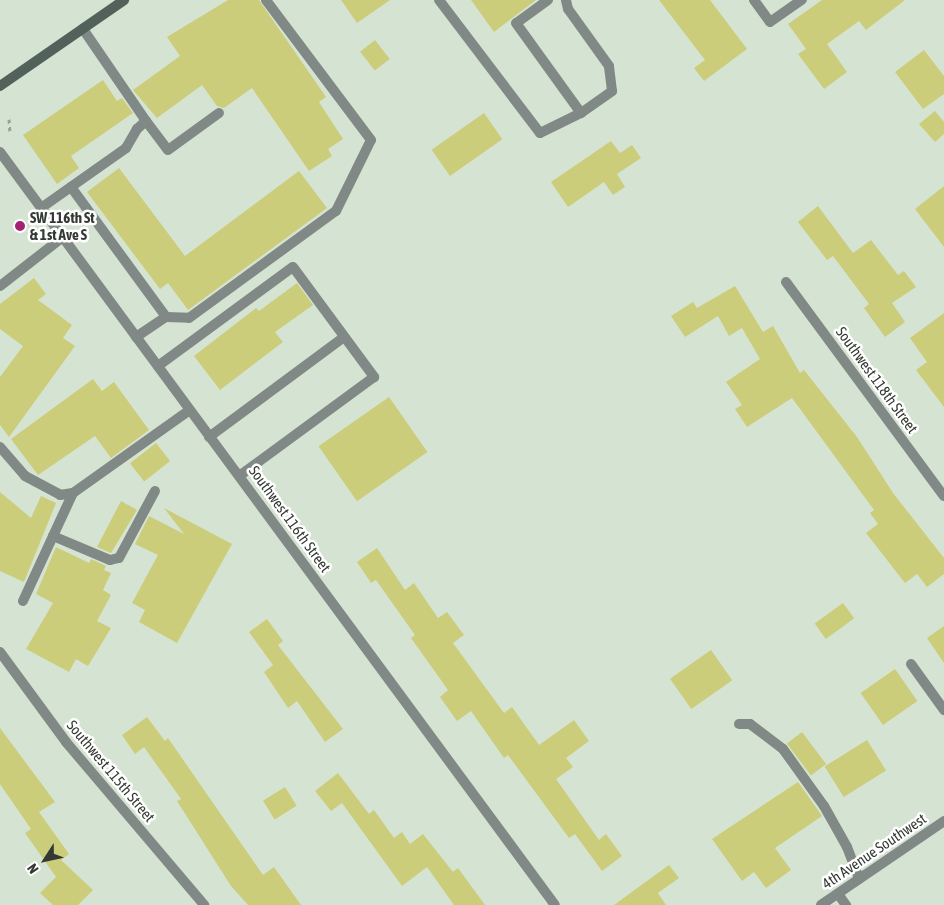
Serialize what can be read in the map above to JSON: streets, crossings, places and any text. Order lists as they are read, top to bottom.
{
  "streets": {
    "street": [
      "Southwest 118th Street",
      "Southwest 116th Street",
      "Southwest 115th Street",
      "4th Avenue Southwest"
    ]
  },
  "places": ["SW 116th St & 1st Ave S"],
  "north": "bottom left"
}
